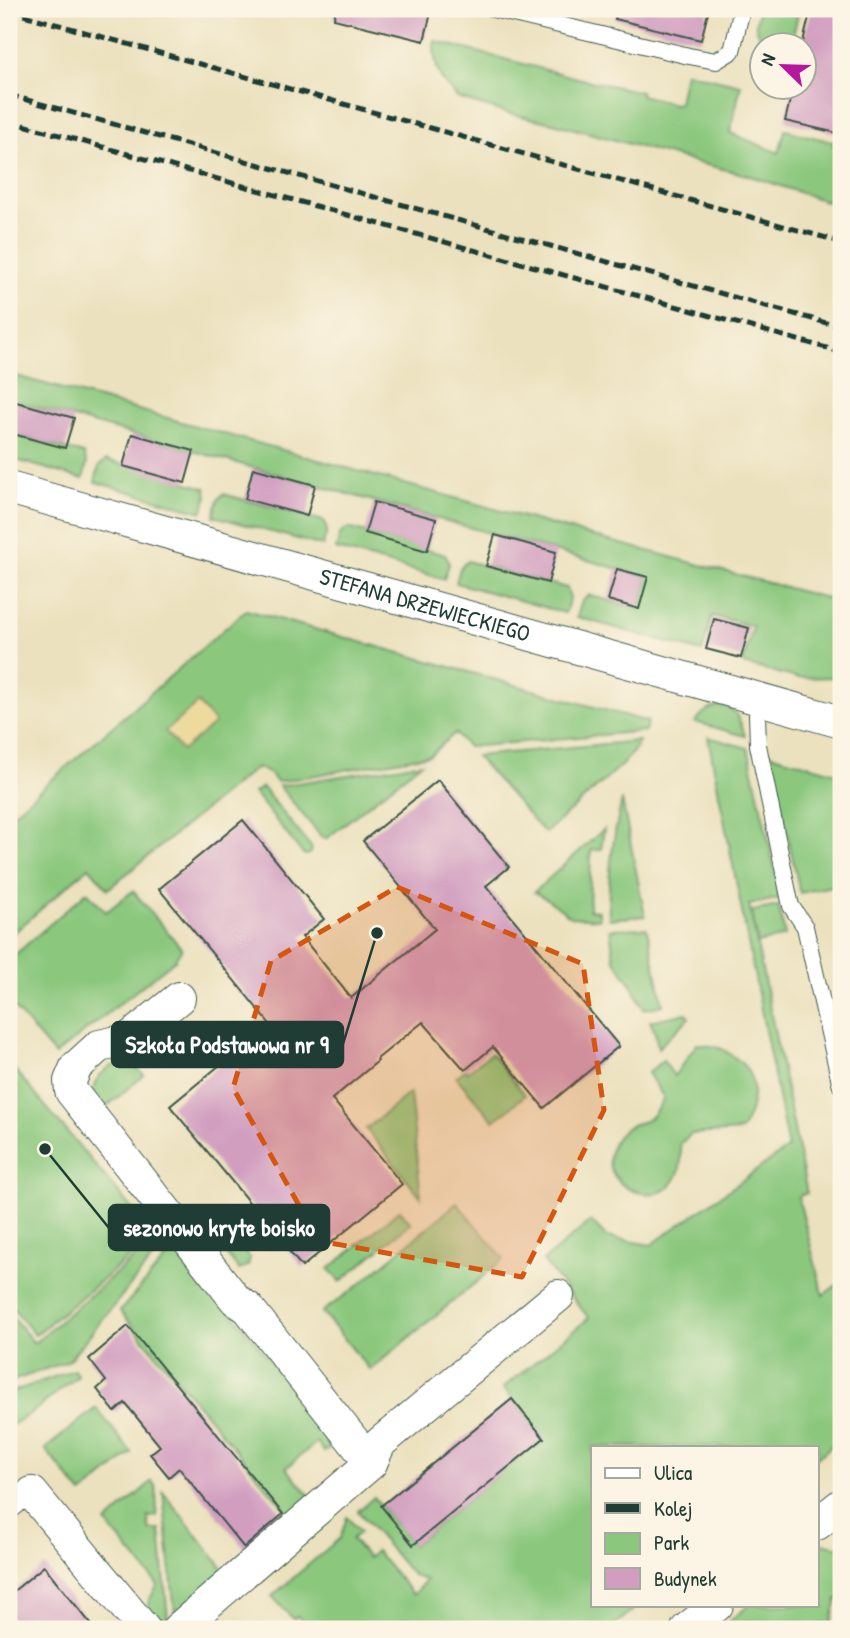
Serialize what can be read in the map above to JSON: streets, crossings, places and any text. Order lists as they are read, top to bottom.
{
  "streets": {
    "street": ["STEFANA DRZEWIECKIEGO"]
  },
  "places": ["Szkoła Podstawowa nr 9", "sezonowo kryte boisko"],
  "legend": [
    "Ulica",
    "Kolej",
    "Park",
    "Budynek"
  ],
  "north": "top left"
}
